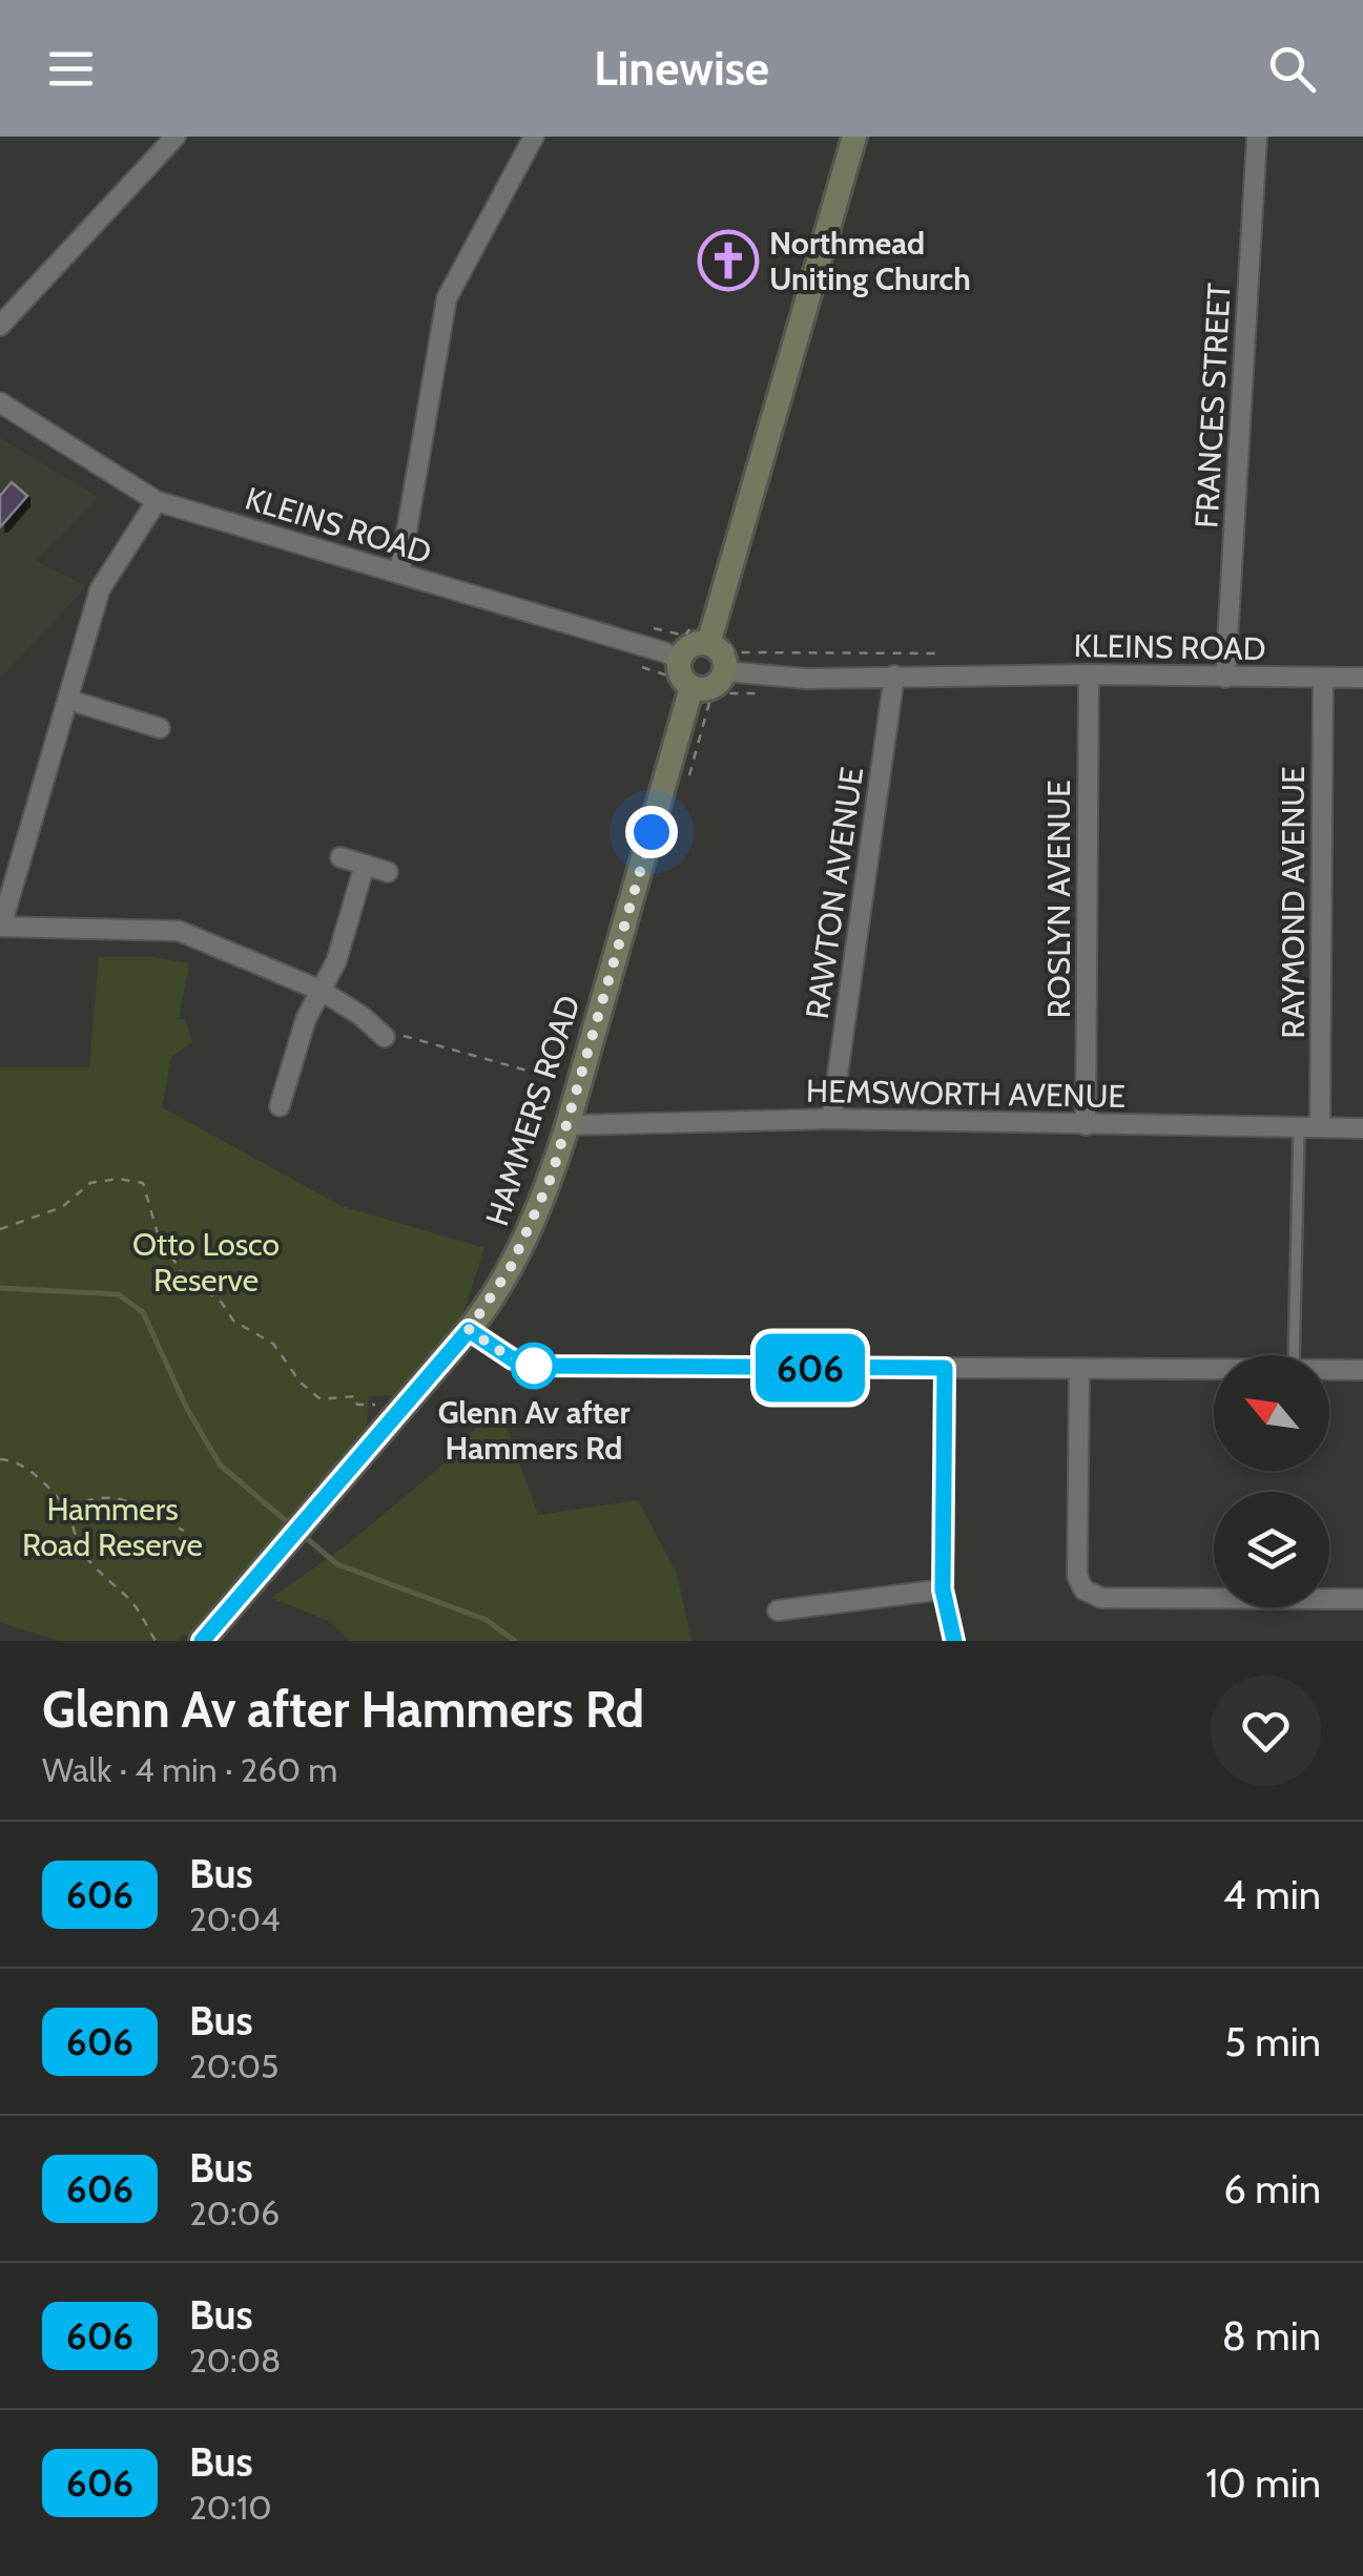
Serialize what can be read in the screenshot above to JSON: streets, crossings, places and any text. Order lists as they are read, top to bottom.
{
  "streets": {
    "street": [
      "FRANCES STREET",
      "KLEINS ROAD",
      "RAWTON AVENUE",
      "ROSLYN AVENUE",
      "RAYMOND AVENUE",
      "HEMSWORTH AVENUE",
      "HAMMERS ROAD"
    ]
  },
  "crossings": [
    ["FRANCES STREET", "KLEINS ROAD"],
    ["KLEINS ROAD", "RAWTON AVENUE"],
    ["KLEINS ROAD", "ROSLYN AVENUE"],
    ["KLEINS ROAD", "RAYMOND AVENUE"],
    ["KLEINS ROAD", "HAMMERS ROAD"],
    ["RAWTON AVENUE", "HEMSWORTH AVENUE"],
    ["ROSLYN AVENUE", "HEMSWORTH AVENUE"],
    ["RAYMOND AVENUE", "HEMSWORTH AVENUE"],
    ["HEMSWORTH AVENUE", "HAMMERS ROAD"]
  ],
  "parks": ["Otto Losco Reserve", "Hammers Road Reserve"],
  "places": {
    "church": ["Northmead Uniting Church"],
    "other": ["Glenn Av after Hammers Rd"]
  },
  "lines": ["bus line 606"],
  "north": "top left",
  "page": {
    "header": "Linewise",
    "on_map": "606",
    "heading": ["Glenn Av after Hammers Rd", "Walk · 4 min · 260 m"],
    "list": [
      {
        "mark": "606",
        "name": "Bus",
        "note": "20:04",
        "value": "4 min"
      },
      {
        "mark": "606",
        "name": "Bus",
        "note": "20:05",
        "value": "5 min"
      },
      {
        "mark": "606",
        "name": "Bus",
        "note": "20:06",
        "value": "6 min"
      },
      {
        "mark": "606",
        "name": "Bus",
        "note": "20:08",
        "value": "8 min"
      },
      {
        "mark": "606",
        "name": "Bus",
        "note": "20:10",
        "value": "10 min"
      }
    ]
  }
}
